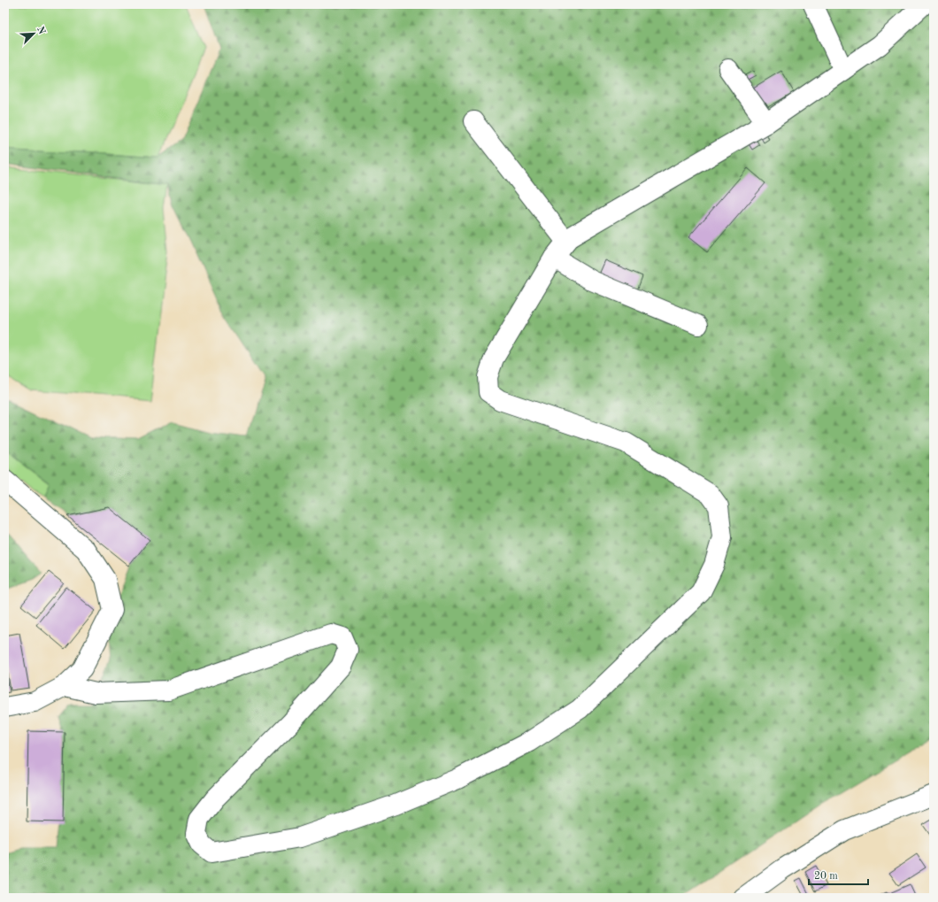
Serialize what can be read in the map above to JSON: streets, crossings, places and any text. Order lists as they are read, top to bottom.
{
  "scale_bar": "20 m",
  "north": "top right"
}
